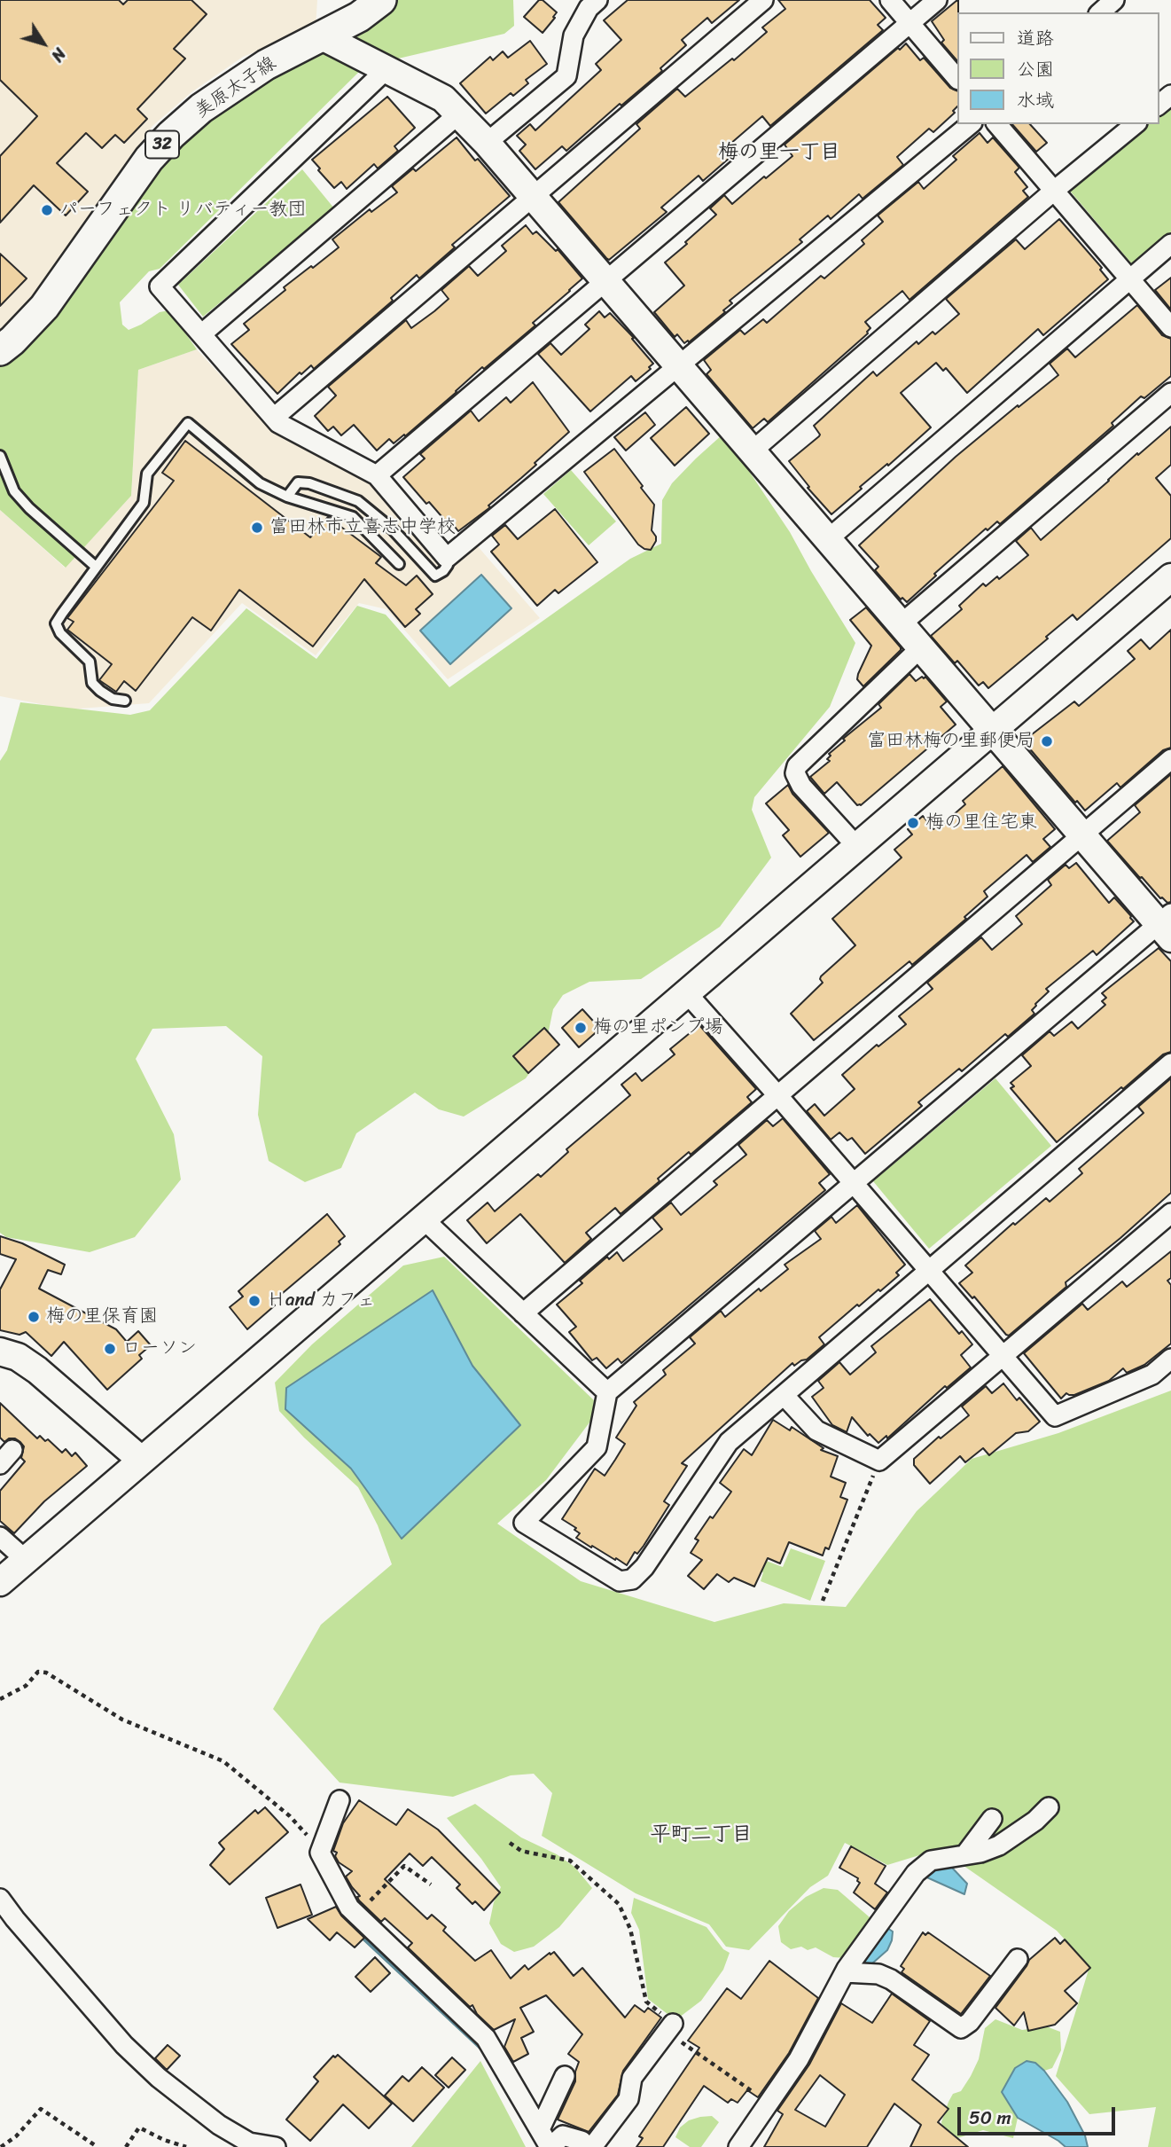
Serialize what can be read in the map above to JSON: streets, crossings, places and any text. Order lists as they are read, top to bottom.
{
  "streets": {
    "main road": ["美原太子線", "32"]
  },
  "districts": ["梅の里一丁目", "平町二丁目"],
  "places": [
    "パーフェクト リバティー教団",
    "富田林市立喜志中学校",
    "富田林梅の里郵便局",
    "梅の里住宅東",
    "梅の里ポンプ場",
    "Ｈand カフェ",
    "梅の里保育園",
    "ローソン"
  ],
  "legend": ["道路", "公園", "水域"],
  "scale_bar": "50 m",
  "north": "bottom right"
}
